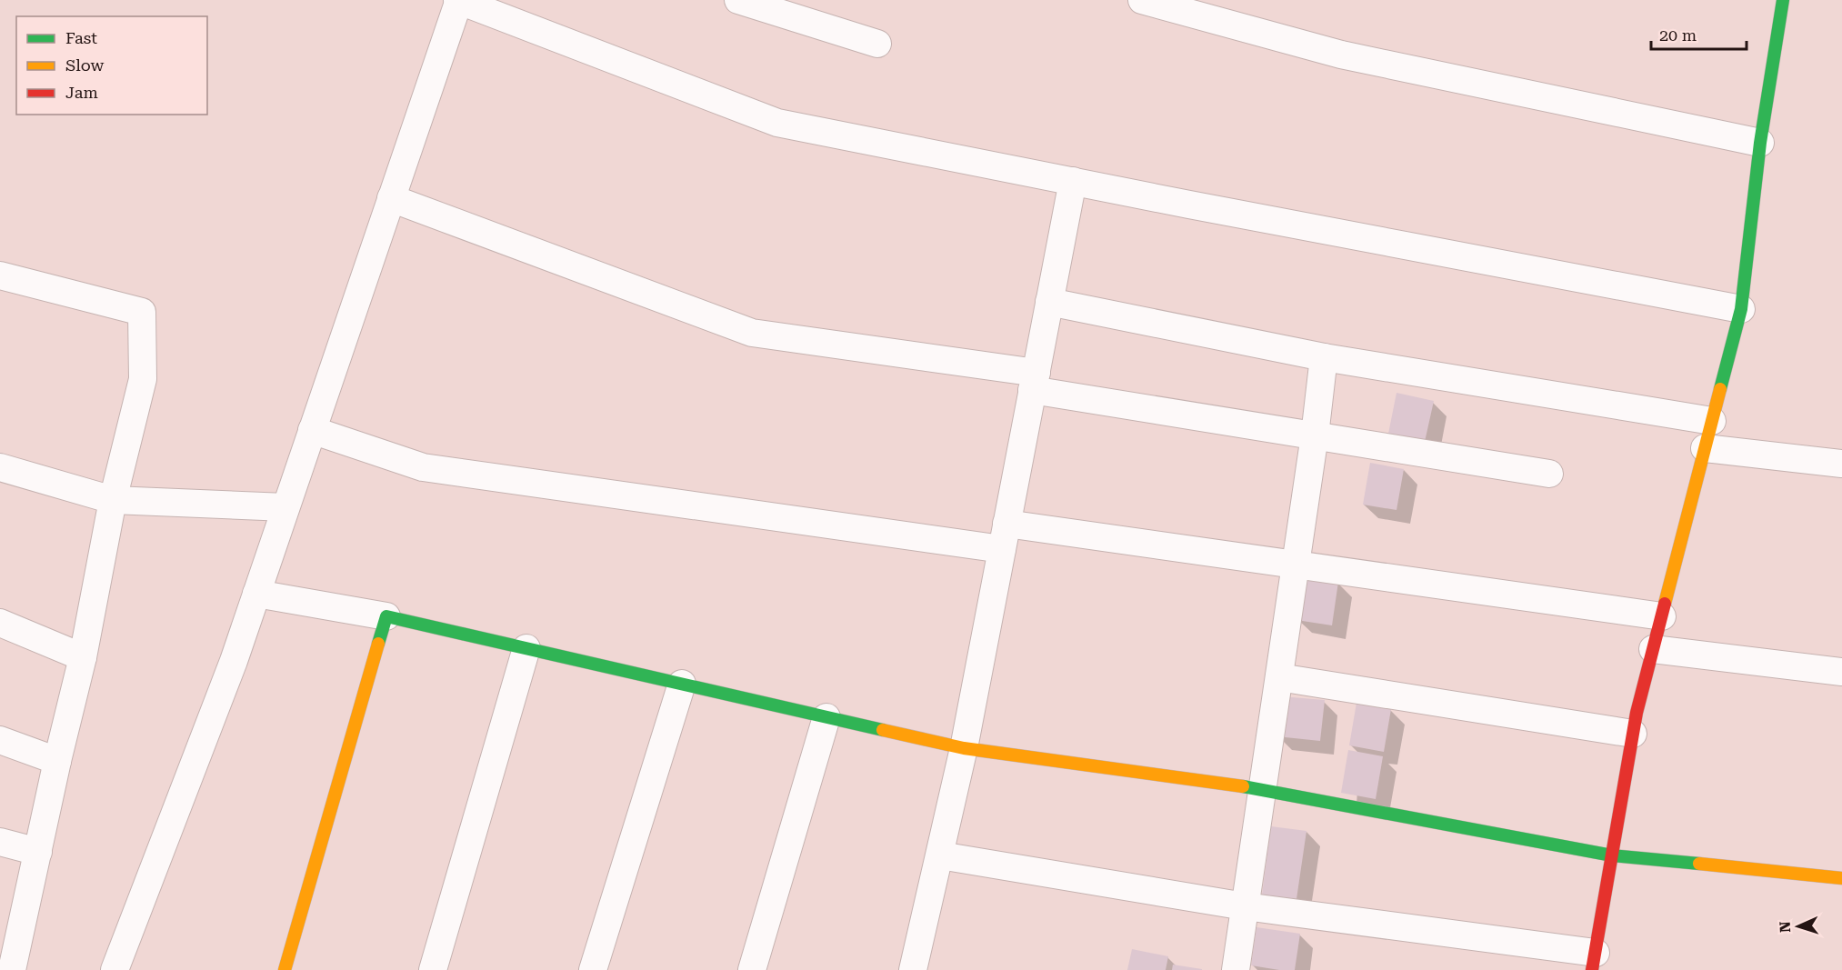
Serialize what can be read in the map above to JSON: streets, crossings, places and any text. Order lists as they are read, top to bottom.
{
  "legend": ["Fast", "Slow", "Jam"],
  "scale_bar": "20 m",
  "north": "left"
}
